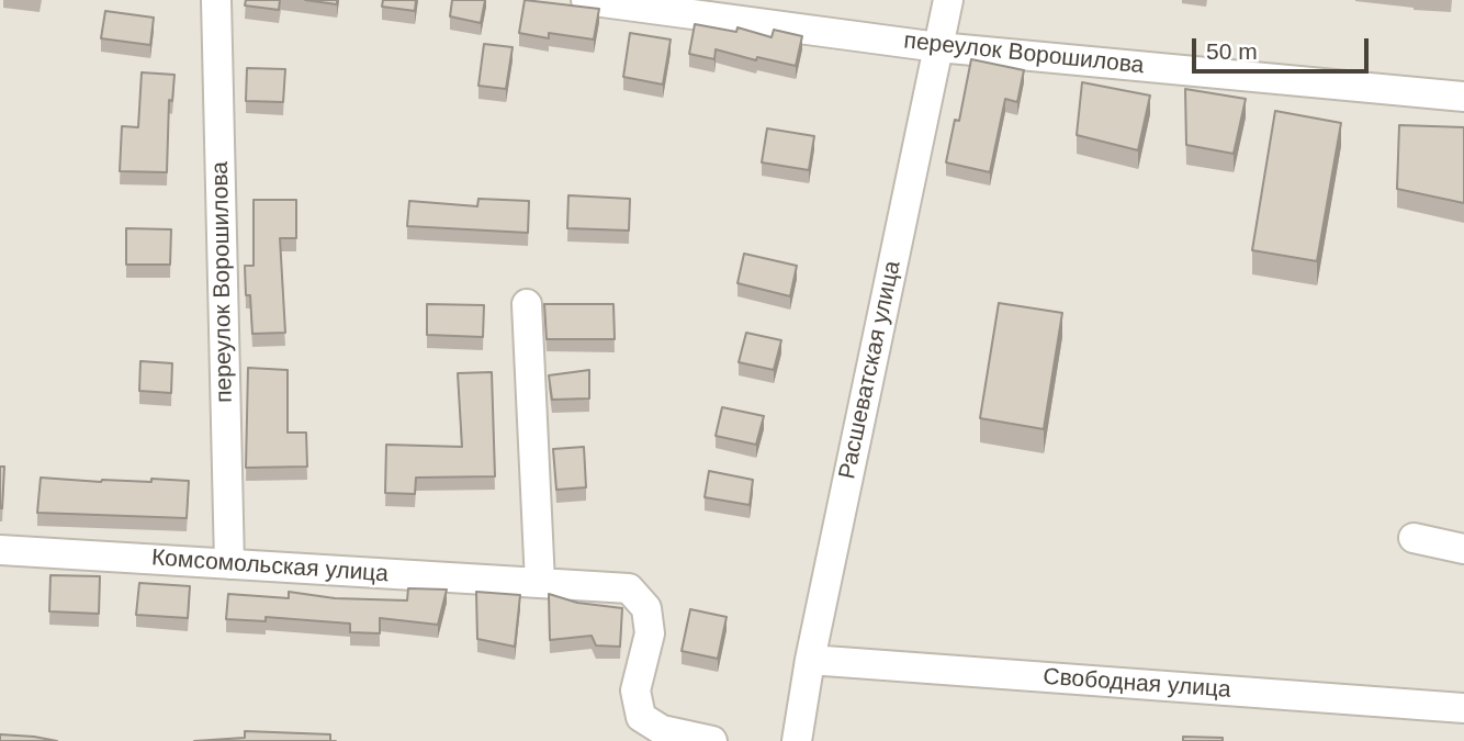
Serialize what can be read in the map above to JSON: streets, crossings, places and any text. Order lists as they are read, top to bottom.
{
  "streets": {
    "street": [
      "переулок Ворошилова",
      "Расшеватская улица",
      "Комсомольская улица",
      "Свободная улица"
    ]
  },
  "crossings": [
    ["переулок Ворошилова", "Расшеватская улица"],
    ["переулок Ворошилова", "Комсомольская улица"],
    ["Расшеватская улица", "Свободная улица"]
  ],
  "scale_bar": "50 m"
}
